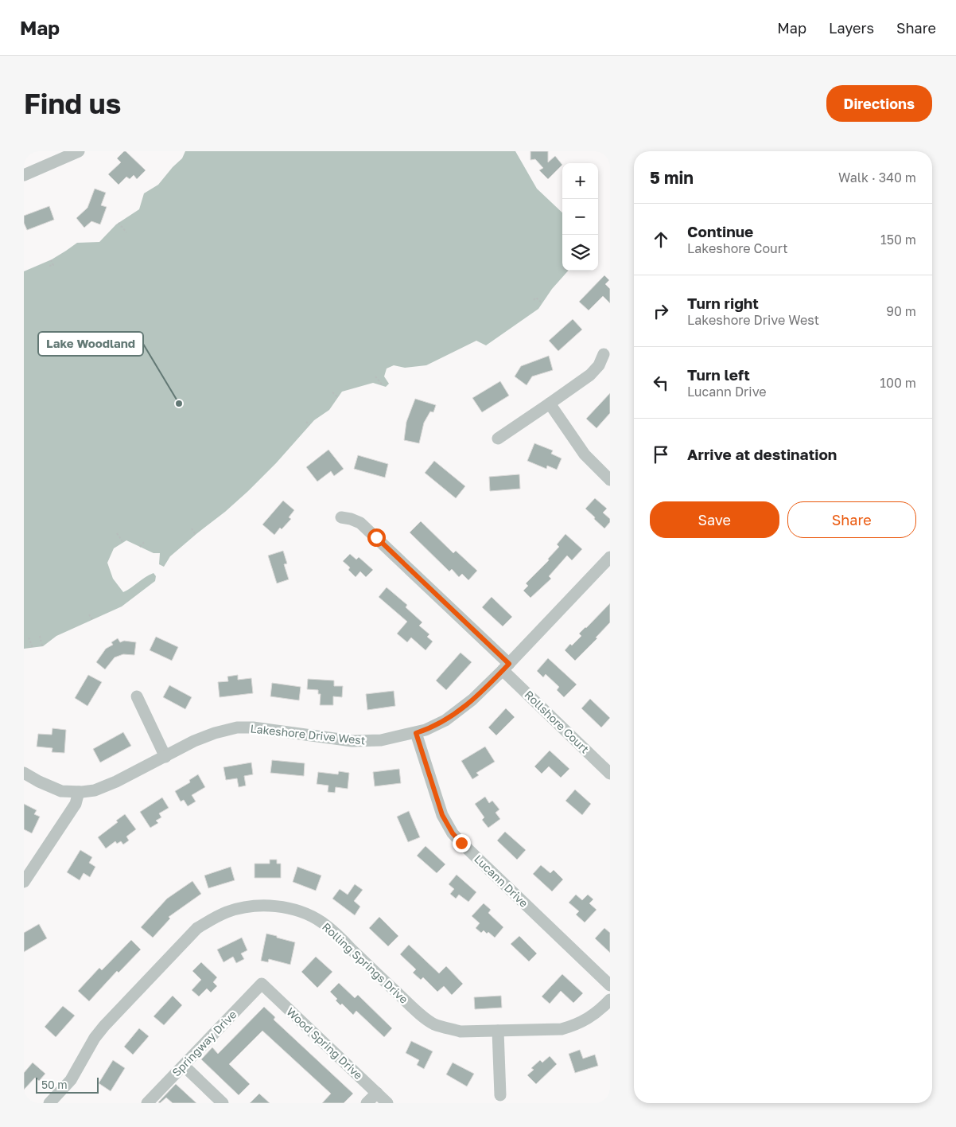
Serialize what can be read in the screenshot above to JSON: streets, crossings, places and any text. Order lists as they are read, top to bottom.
{
  "streets": {
    "street": [
      "Rollshore Court",
      "Lakeshore Drive West",
      "Lucann Drive",
      "Rolling Springs Drive",
      "Springway Drive",
      "Wood Spring Drive"
    ]
  },
  "crossings": [
    ["Rollshore Court", "Lakeshore Drive West"],
    ["Lakeshore Drive West", "Lucann Drive"],
    ["Springway Drive", "Wood Spring Drive"]
  ],
  "places": ["Lake Woodland"],
  "scale_bar": "50 m",
  "page": {
    "header": "Map",
    "nav": ["Map", "Layers", "Share"],
    "buttons": [
      "Directions",
      ["Save", "Share"]
    ],
    "title": "Find us",
    "heading": ["5 min", "Walk · 340 m"],
    "map_buttons": ["+", "−"],
    "list": [
      ["Continue", "Lakeshore Court", "150 m"],
      ["Turn right", "Lakeshore Drive West", "90 m"],
      ["Turn left", "Lucann Drive", "100 m"],
      "Arrive at destination"
    ],
    "scale": "50 m"
  }
}
